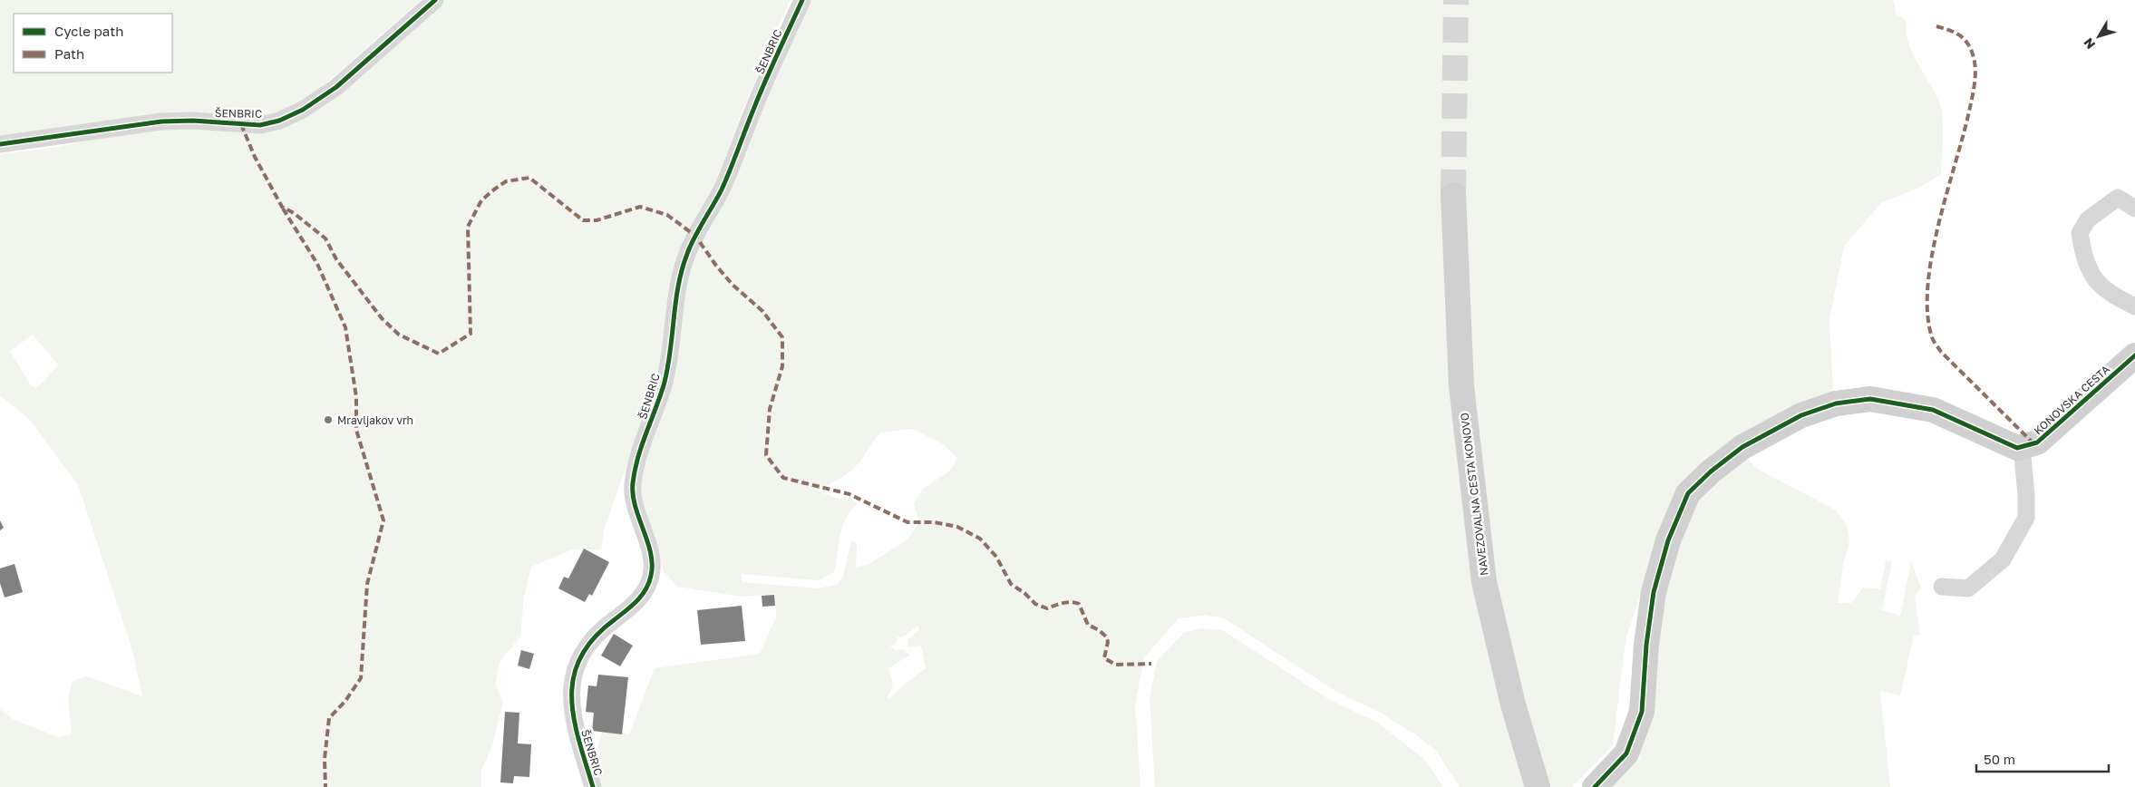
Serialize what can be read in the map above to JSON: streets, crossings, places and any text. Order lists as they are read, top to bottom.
{
  "streets": {
    "street": ["ŠENBRIC", "KONOVSKA CESTA", "NAVEZOVALNA CESTA KONOVO"]
  },
  "places": ["Mravljakov vrh"],
  "legend": ["Cycle path", "Path"],
  "scale_bar": "50 m",
  "north": "bottom left"
}
